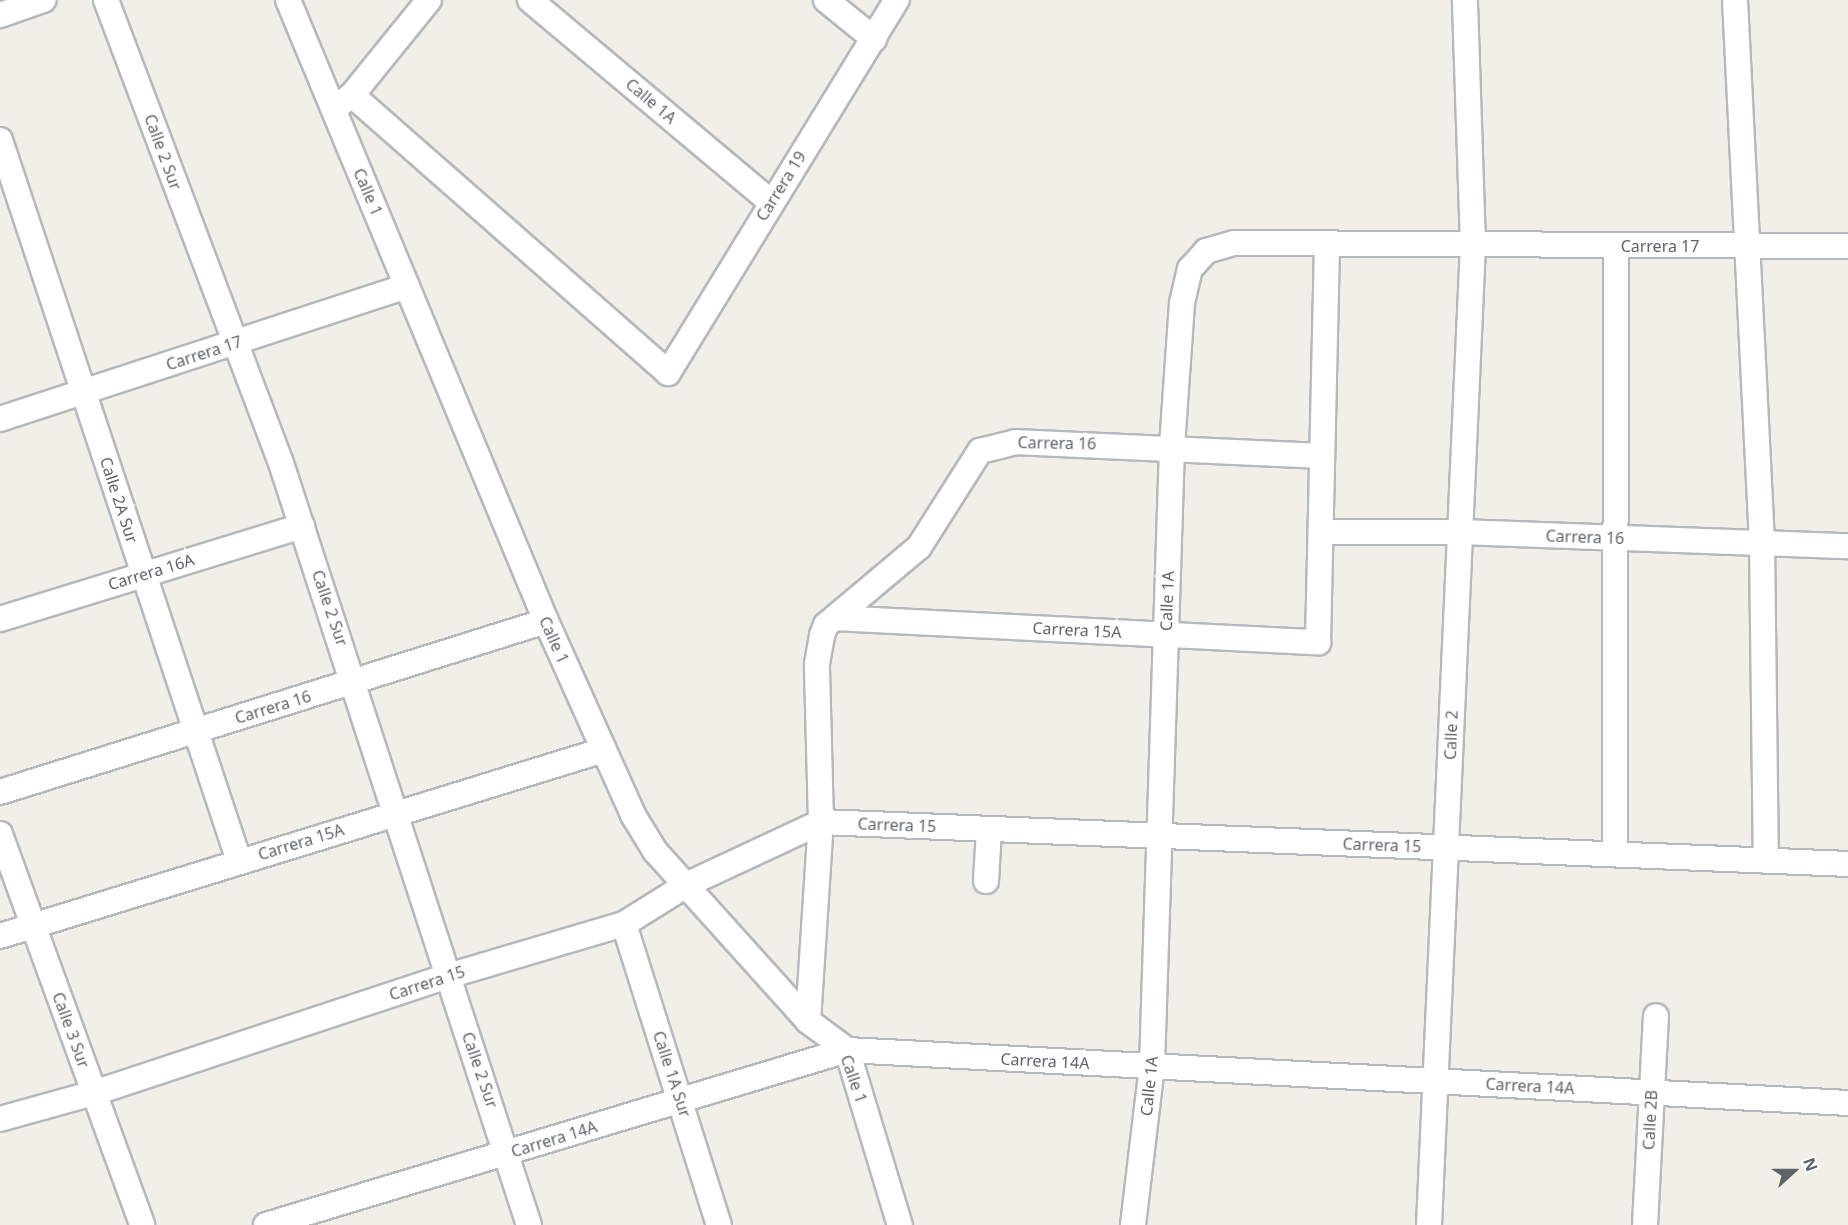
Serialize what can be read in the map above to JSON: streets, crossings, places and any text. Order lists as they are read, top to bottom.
{
  "streets": {
    "street": [
      "Calle 1A",
      "Calle 2 Sur",
      "Carrera 19",
      "Calle 1",
      "Carrera 17",
      "Carrera 16",
      "Calle 2A Sur",
      "Carrera 16A",
      "Carrera 15A",
      "Calle 2",
      "Carrera 15",
      "Calle 3 Sur",
      "Carrera 14A",
      "Calle 1A Sur",
      "Calle 2B"
    ]
  },
  "crossings": [
    ["Calle 1A", "Carrera 19"],
    ["Calle 1A", "Carrera 17"],
    ["Calle 1A", "Carrera 16"],
    ["Calle 1A", "Carrera 15A"],
    ["Calle 1A", "Calle 2"],
    ["Calle 1A", "Carrera 15"],
    ["Calle 1A", "Carrera 14A"],
    ["Calle 2 Sur", "Carrera 17"],
    ["Calle 2 Sur", "Carrera 16"],
    ["Calle 2 Sur", "Carrera 16A"],
    ["Calle 2 Sur", "Carrera 15A"],
    ["Calle 2 Sur", "Carrera 15"],
    ["Calle 2 Sur", "Carrera 14A"],
    ["Carrera 19", "Calle 1"],
    ["Calle 1", "Carrera 17"],
    ["Calle 1", "Carrera 16"],
    ["Calle 1", "Carrera 15A"],
    ["Calle 1", "Carrera 15"],
    ["Calle 1", "Carrera 14A"],
    ["Carrera 17", "Calle 2A Sur"],
    ["Carrera 17", "Calle 2"],
    ["Carrera 16", "Calle 2A Sur"],
    ["Carrera 16", "Carrera 15A"],
    ["Carrera 16", "Calle 2"],
    ["Carrera 16", "Carrera 15"],
    ["Calle 2A Sur", "Carrera 16A"],
    ["Calle 2A Sur", "Carrera 15A"],
    ["Carrera 15A", "Calle 3 Sur"],
    ["Calle 2", "Carrera 15"],
    ["Calle 2", "Carrera 14A"],
    ["Carrera 15", "Calle 3 Sur"],
    ["Carrera 15", "Calle 1A Sur"],
    ["Carrera 14A", "Calle 1A Sur"],
    ["Carrera 14A", "Calle 2B"]
  ],
  "north": "right"
}
